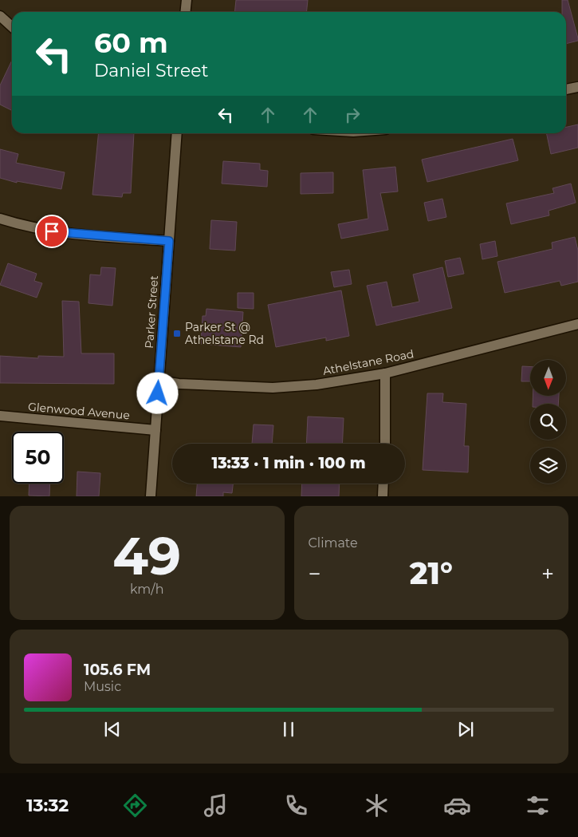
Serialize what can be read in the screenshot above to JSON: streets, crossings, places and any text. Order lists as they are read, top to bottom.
{
  "streets": {
    "street": ["Parker Street", "Athelstane Road", "Glenwood Avenue"]
  },
  "crossings": [
    ["Parker Street", "Athelstane Road"],
    ["Parker Street", "Glenwood Avenue"]
  ],
  "places": {
    "transit": ["Parker St @ Athelstane Rd"]
  },
  "north": "bottom",
  "page": {
    "turn": ["60 m", "Daniel Street"],
    "limit": "50",
    "trip": "13:33 · 1 min · 100 m",
    "tile": [
      ["49", "km/h"],
      "Climate"
    ],
    "heat": ["−", "21°", "+"],
    "song": ["105.6 FM", "Music"],
    "tabs": "13:32"
  }
}
